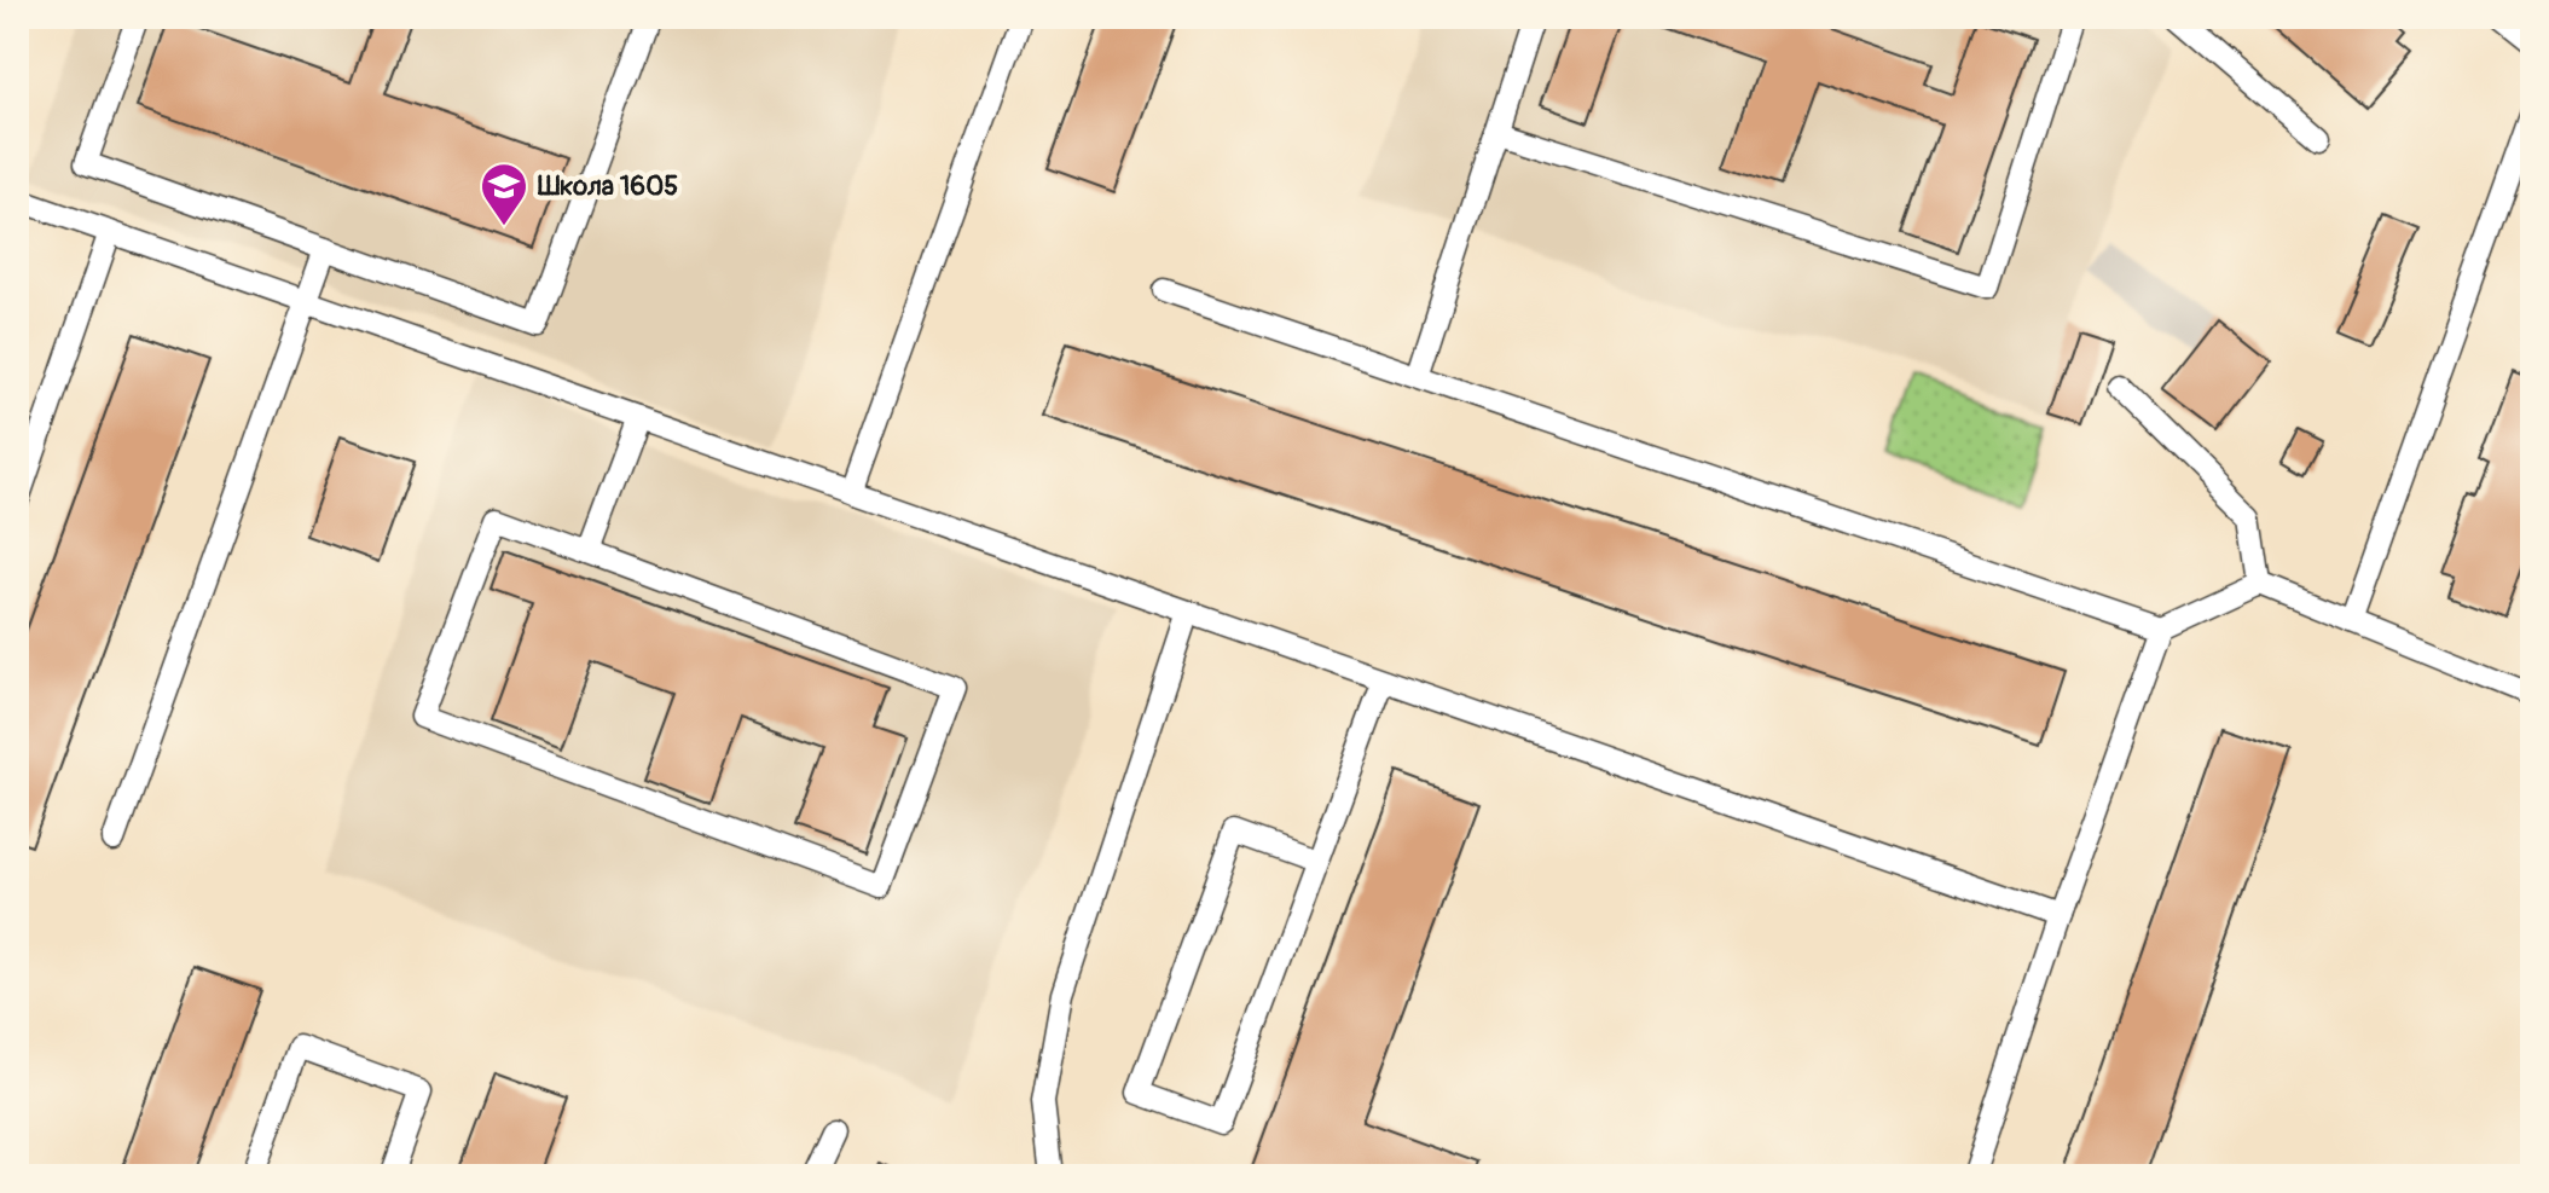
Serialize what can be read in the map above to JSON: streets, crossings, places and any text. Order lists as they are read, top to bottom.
{
  "places": {
    "school or university": ["Школа 1605"]
  }
}
